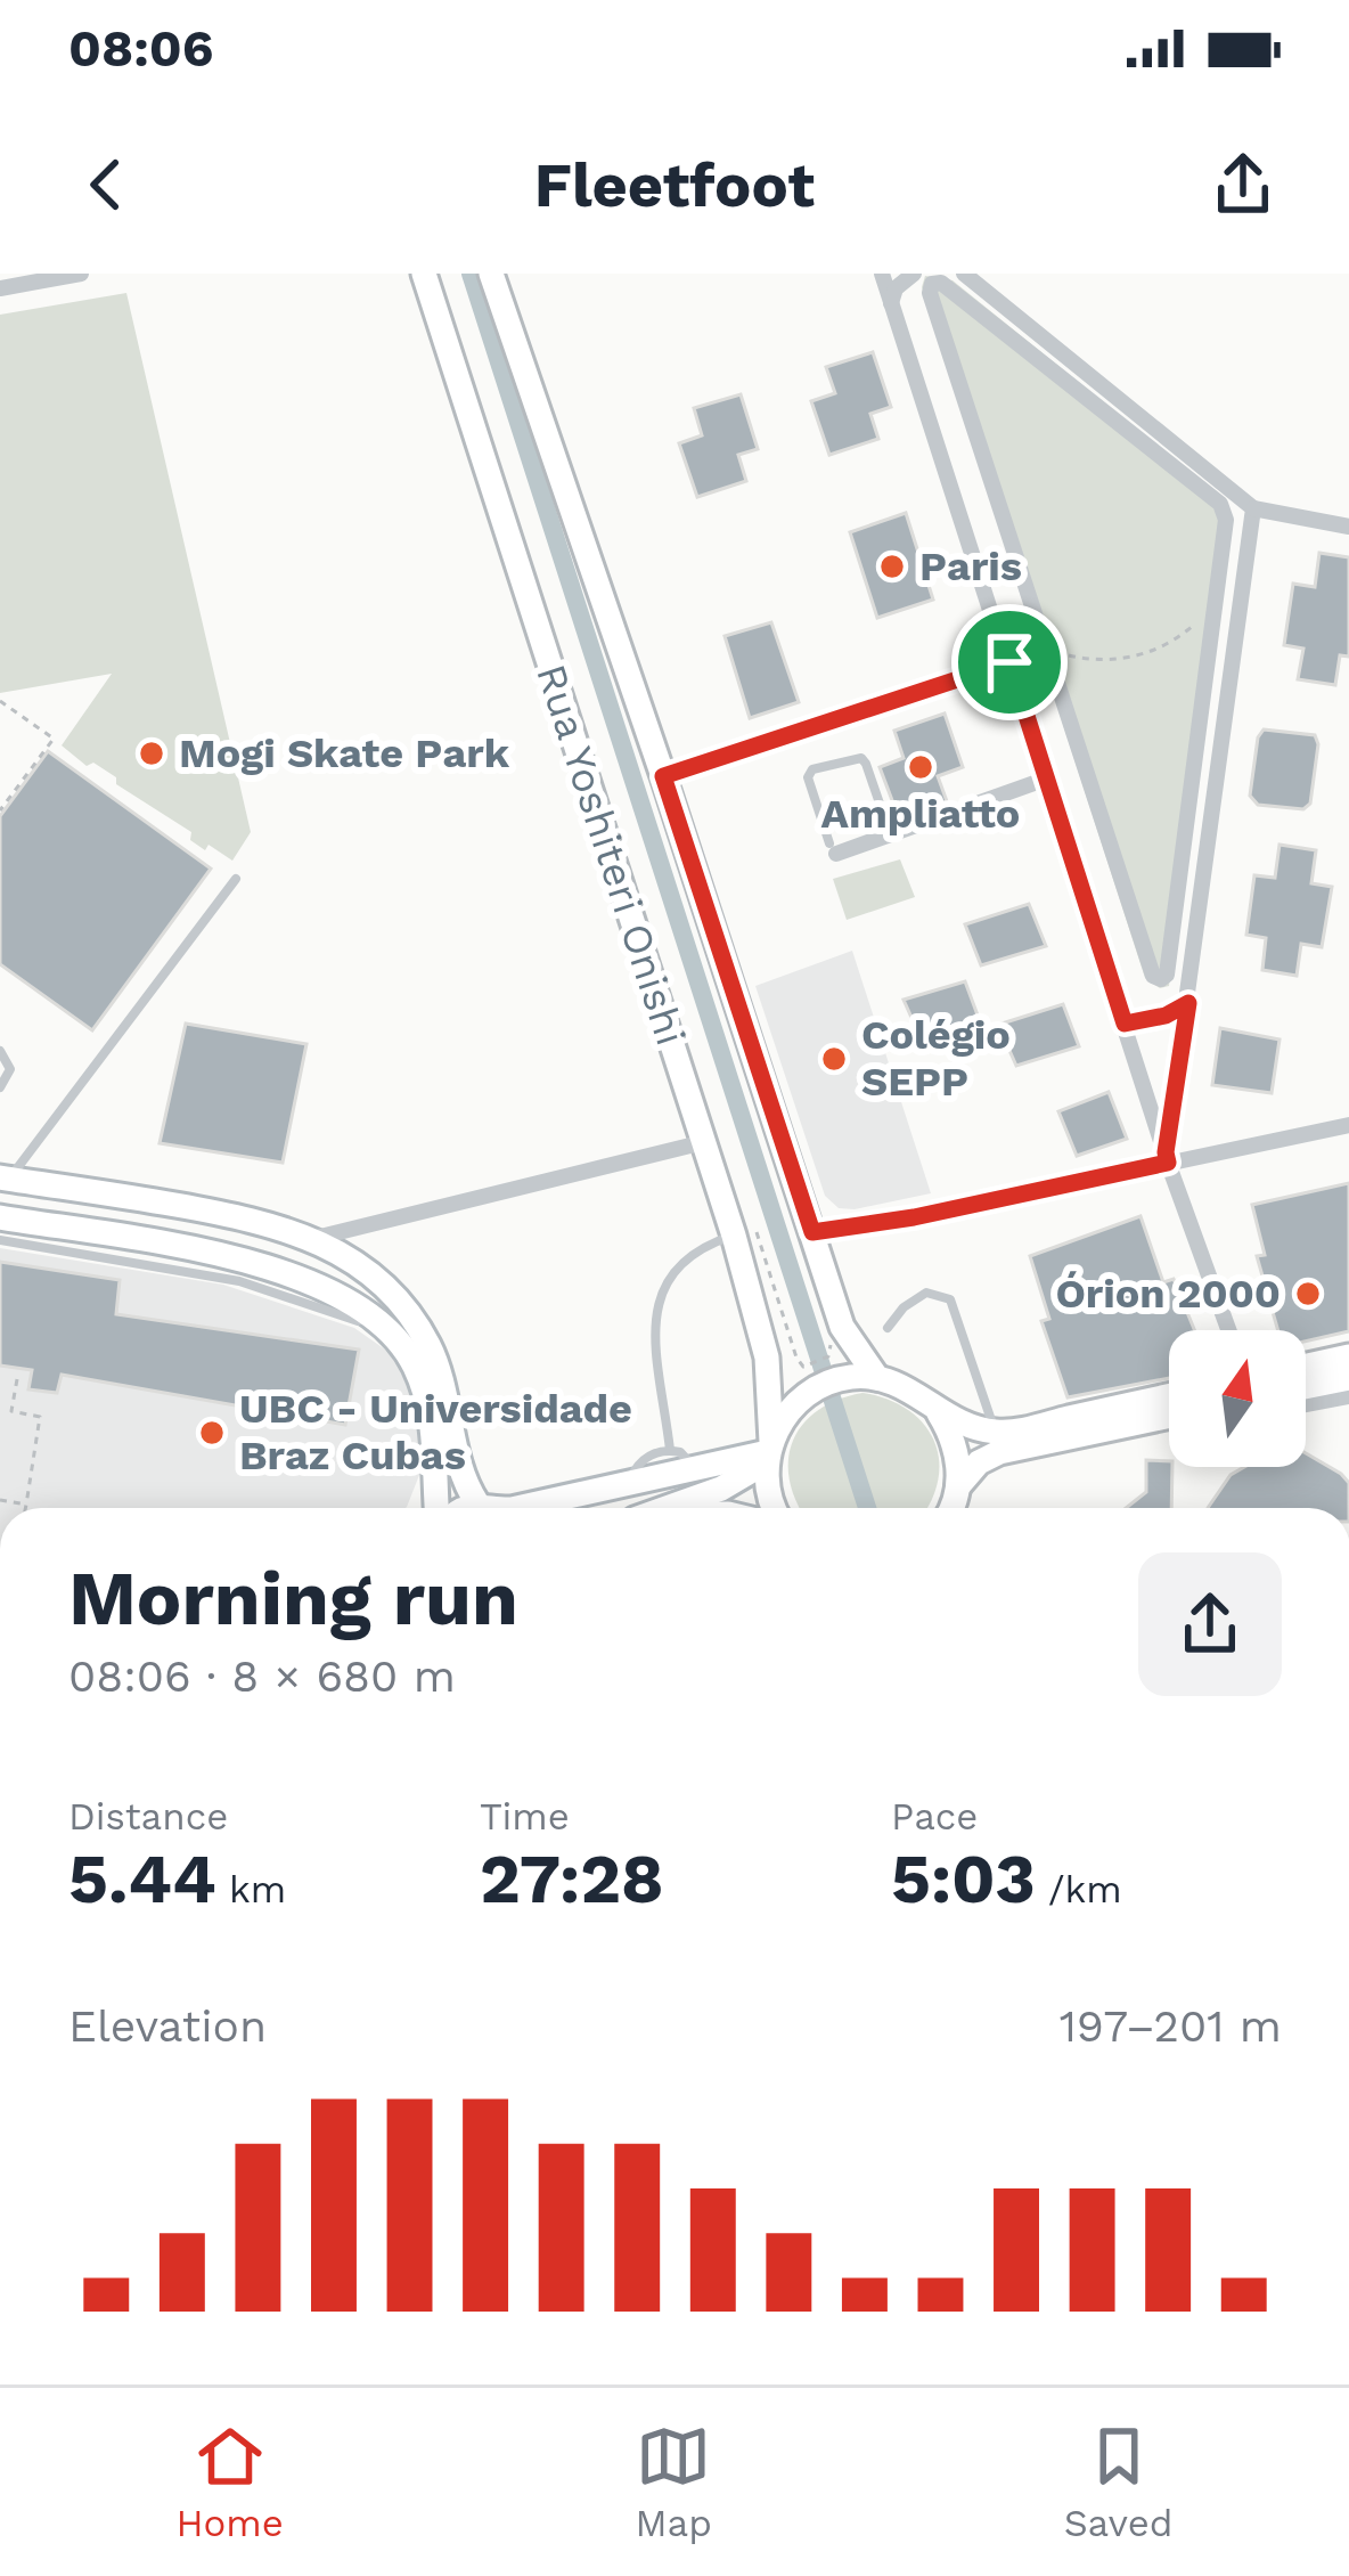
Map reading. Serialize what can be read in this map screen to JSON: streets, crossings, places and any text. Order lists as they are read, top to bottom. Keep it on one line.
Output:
{"streets":{"main road":["Rua Yoshiteri Onishi"]},"places":["Paris","Mogi Skate Park","Ampliatto","Colégio SEPP","Órion 2000","UBC - Universidade Braz Cubas"],"north":"top","page":{"status":"08:06","header":"Fleetfoot","heading":["Morning run","08:06 · 8 × 680 m"],"stats":[["Distance","5.44 km"],["Time","27:28"],["Pace","5:03 /km"]],"chart":["Elevation","197–201 m"],"tabs":["Home","Map","Saved"]}}
